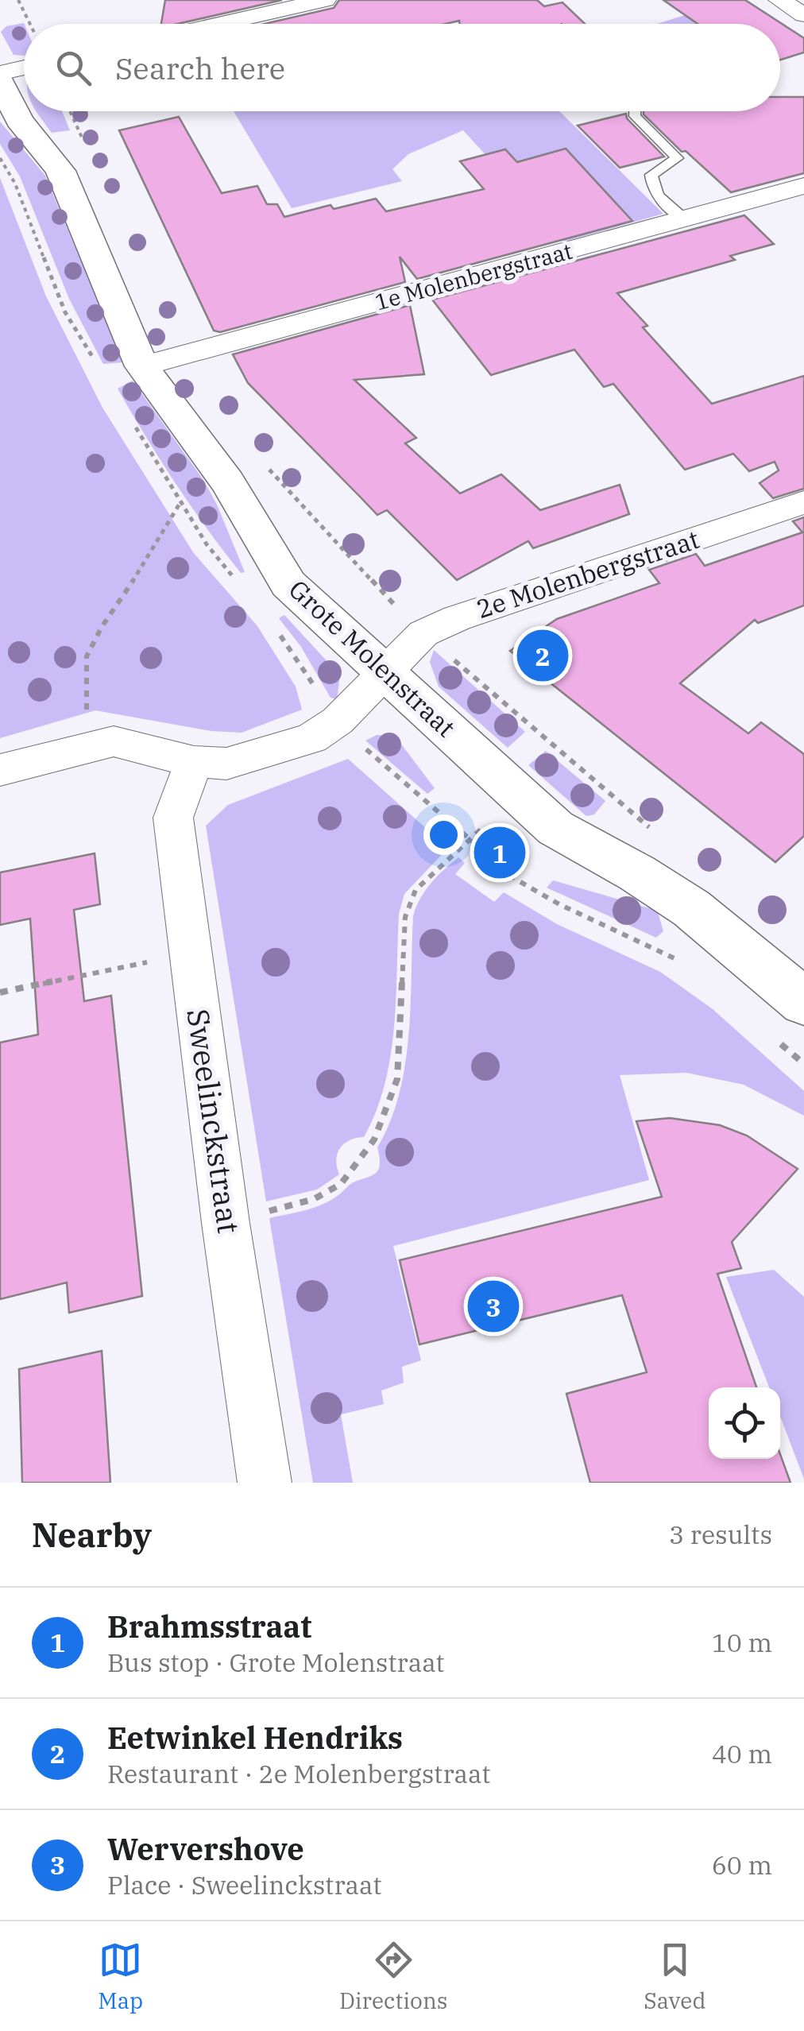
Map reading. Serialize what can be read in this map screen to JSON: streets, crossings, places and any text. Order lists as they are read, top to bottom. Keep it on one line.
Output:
{"streets":{"street":["1e Molenbergstraat","2e Molenbergstraat","Grote Molenstraat","Sweelinckstraat"]},"crossings":[["1e Molenbergstraat","Grote Molenstraat"],["2e Molenbergstraat","Grote Molenstraat"],["2e Molenbergstraat","Sweelinckstraat"]],"page":{"search":"Search here","pins":["2","1","3"],"heading":["Nearby","3 results"],"list":[{"mark":"1","name":"Brahmsstraat","note":"Bus stop · Grote Molenstraat","value":"10 m"},{"mark":"2","name":"Eetwinkel Hendriks","note":"Restaurant · 2e Molenbergstraat","value":"40 m"},{"mark":"3","name":"Wervershove","note":"Place · Sweelinckstraat","value":"60 m"}],"nav":["Map","Directions","Saved"]}}
